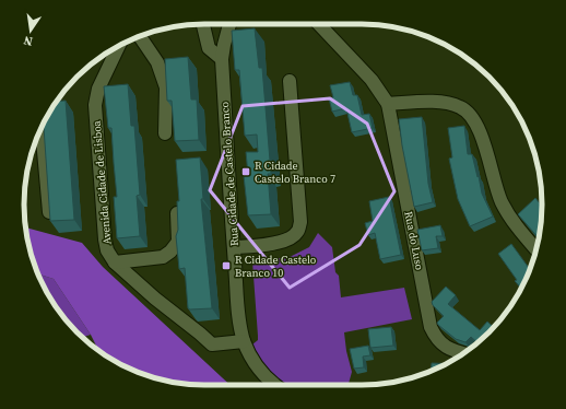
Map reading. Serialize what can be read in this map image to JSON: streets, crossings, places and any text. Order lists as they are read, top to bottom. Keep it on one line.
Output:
{"streets":{"street":["Rua Cidade de Castelo Branco","Avenida Cidade de Lisboa","Rua do Luso"]},"crossings":[["Rua Cidade de Castelo Branco","Avenida Cidade de Lisboa"]],"places":{"transit":["R Cidade Castelo Branco 7","R Cidade Castelo Branco 10"]},"north":"bottom"}
